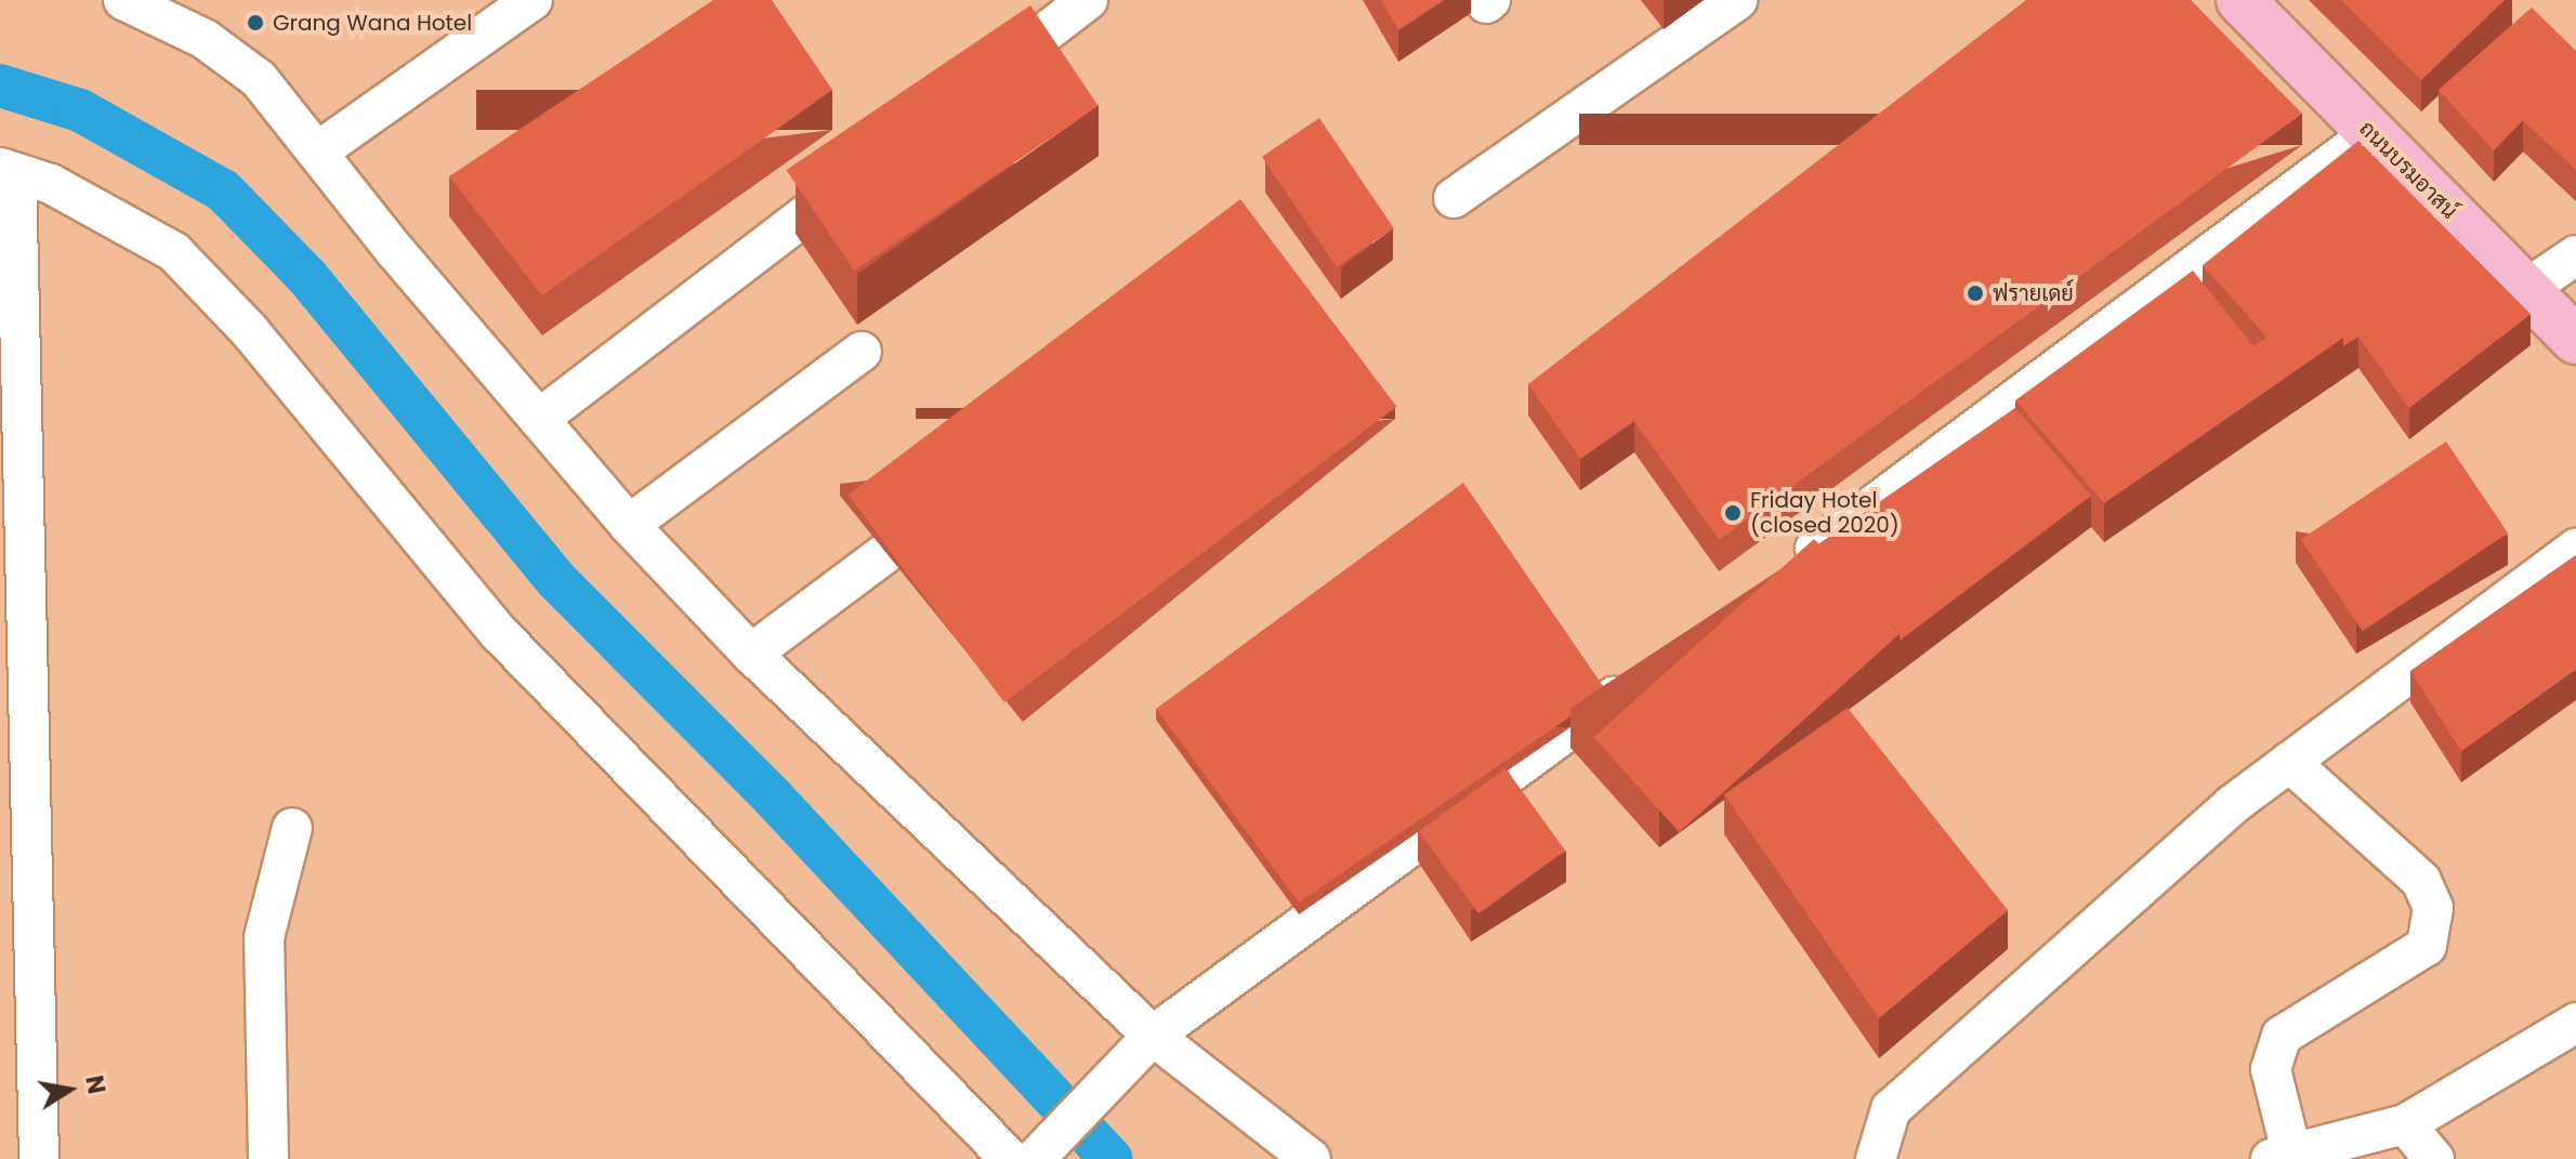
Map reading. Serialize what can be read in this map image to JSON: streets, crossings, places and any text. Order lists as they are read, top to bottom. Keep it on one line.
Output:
{"streets":{"main road":["ถนนบรมอาสน์"]},"places":["Grang Wana Hotel","ฟรายเดย์","Friday Hotel (closed 2020)"],"north":"right"}
